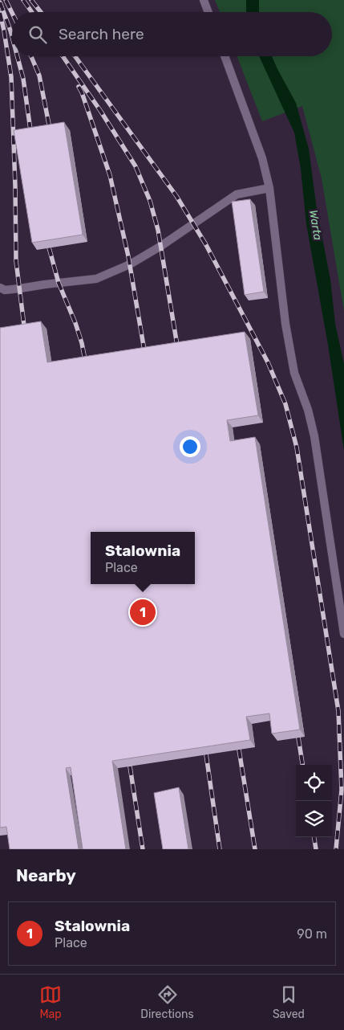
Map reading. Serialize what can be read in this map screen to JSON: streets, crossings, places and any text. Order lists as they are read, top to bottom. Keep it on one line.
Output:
{"water":["Warta"],"page":{"search":"Search here","popup":["Stalownia","Place"],"pins":"1","heading":"Nearby","list":[{"mark":"1","name":"Stalownia","note":"Place","value":"90 m"}],"nav":["Map","Directions","Saved"]}}
